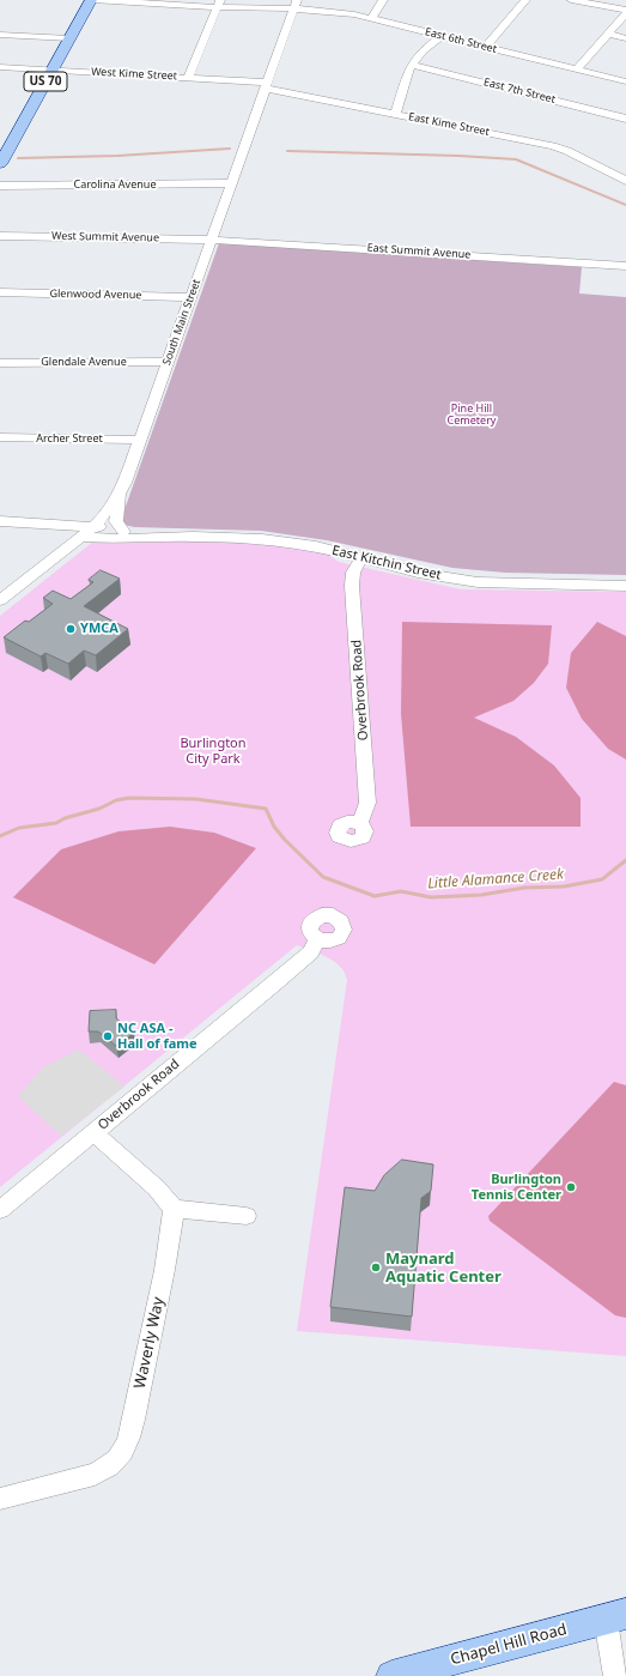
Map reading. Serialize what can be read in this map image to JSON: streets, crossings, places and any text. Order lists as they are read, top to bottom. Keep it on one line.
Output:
{"streets":{"main road":["US 70","Chapel Hill Road"],"street":["East 6th Street","West Kime Street","East 7th Street","East Kime Street","Carolina Avenue","West Summit Avenue","East Summit Avenue","Glenwood Avenue","South Main Street","Glendale Avenue","Archer Street","East Kitchin Street","Overbrook Road","Waverly Way"]},"crossings":[["East 6th Street","US 70"],["East 6th Street","South Main Street"],["West Kime Street","US 70"],["West Kime Street","East Kime Street"],["West Kime Street","South Main Street"],["East Kime Street","South Main Street"],["Carolina Avenue","South Main Street"],["West Summit Avenue","East Summit Avenue"],["West Summit Avenue","South Main Street"],["East Summit Avenue","South Main Street"],["Glenwood Avenue","South Main Street"],["South Main Street","Glendale Avenue"],["South Main Street","Archer Street"],["South Main Street","East Kitchin Street"],["East Kitchin Street","Overbrook Road"]],"water":["Little Alamance Creek"],"parks":["Pine Hill Cemetery","Burlington City Park"],"places":["YMCA","NC ASA - Hall of fame","Burlington Tennis Center","Maynard Aquatic Center"]}
